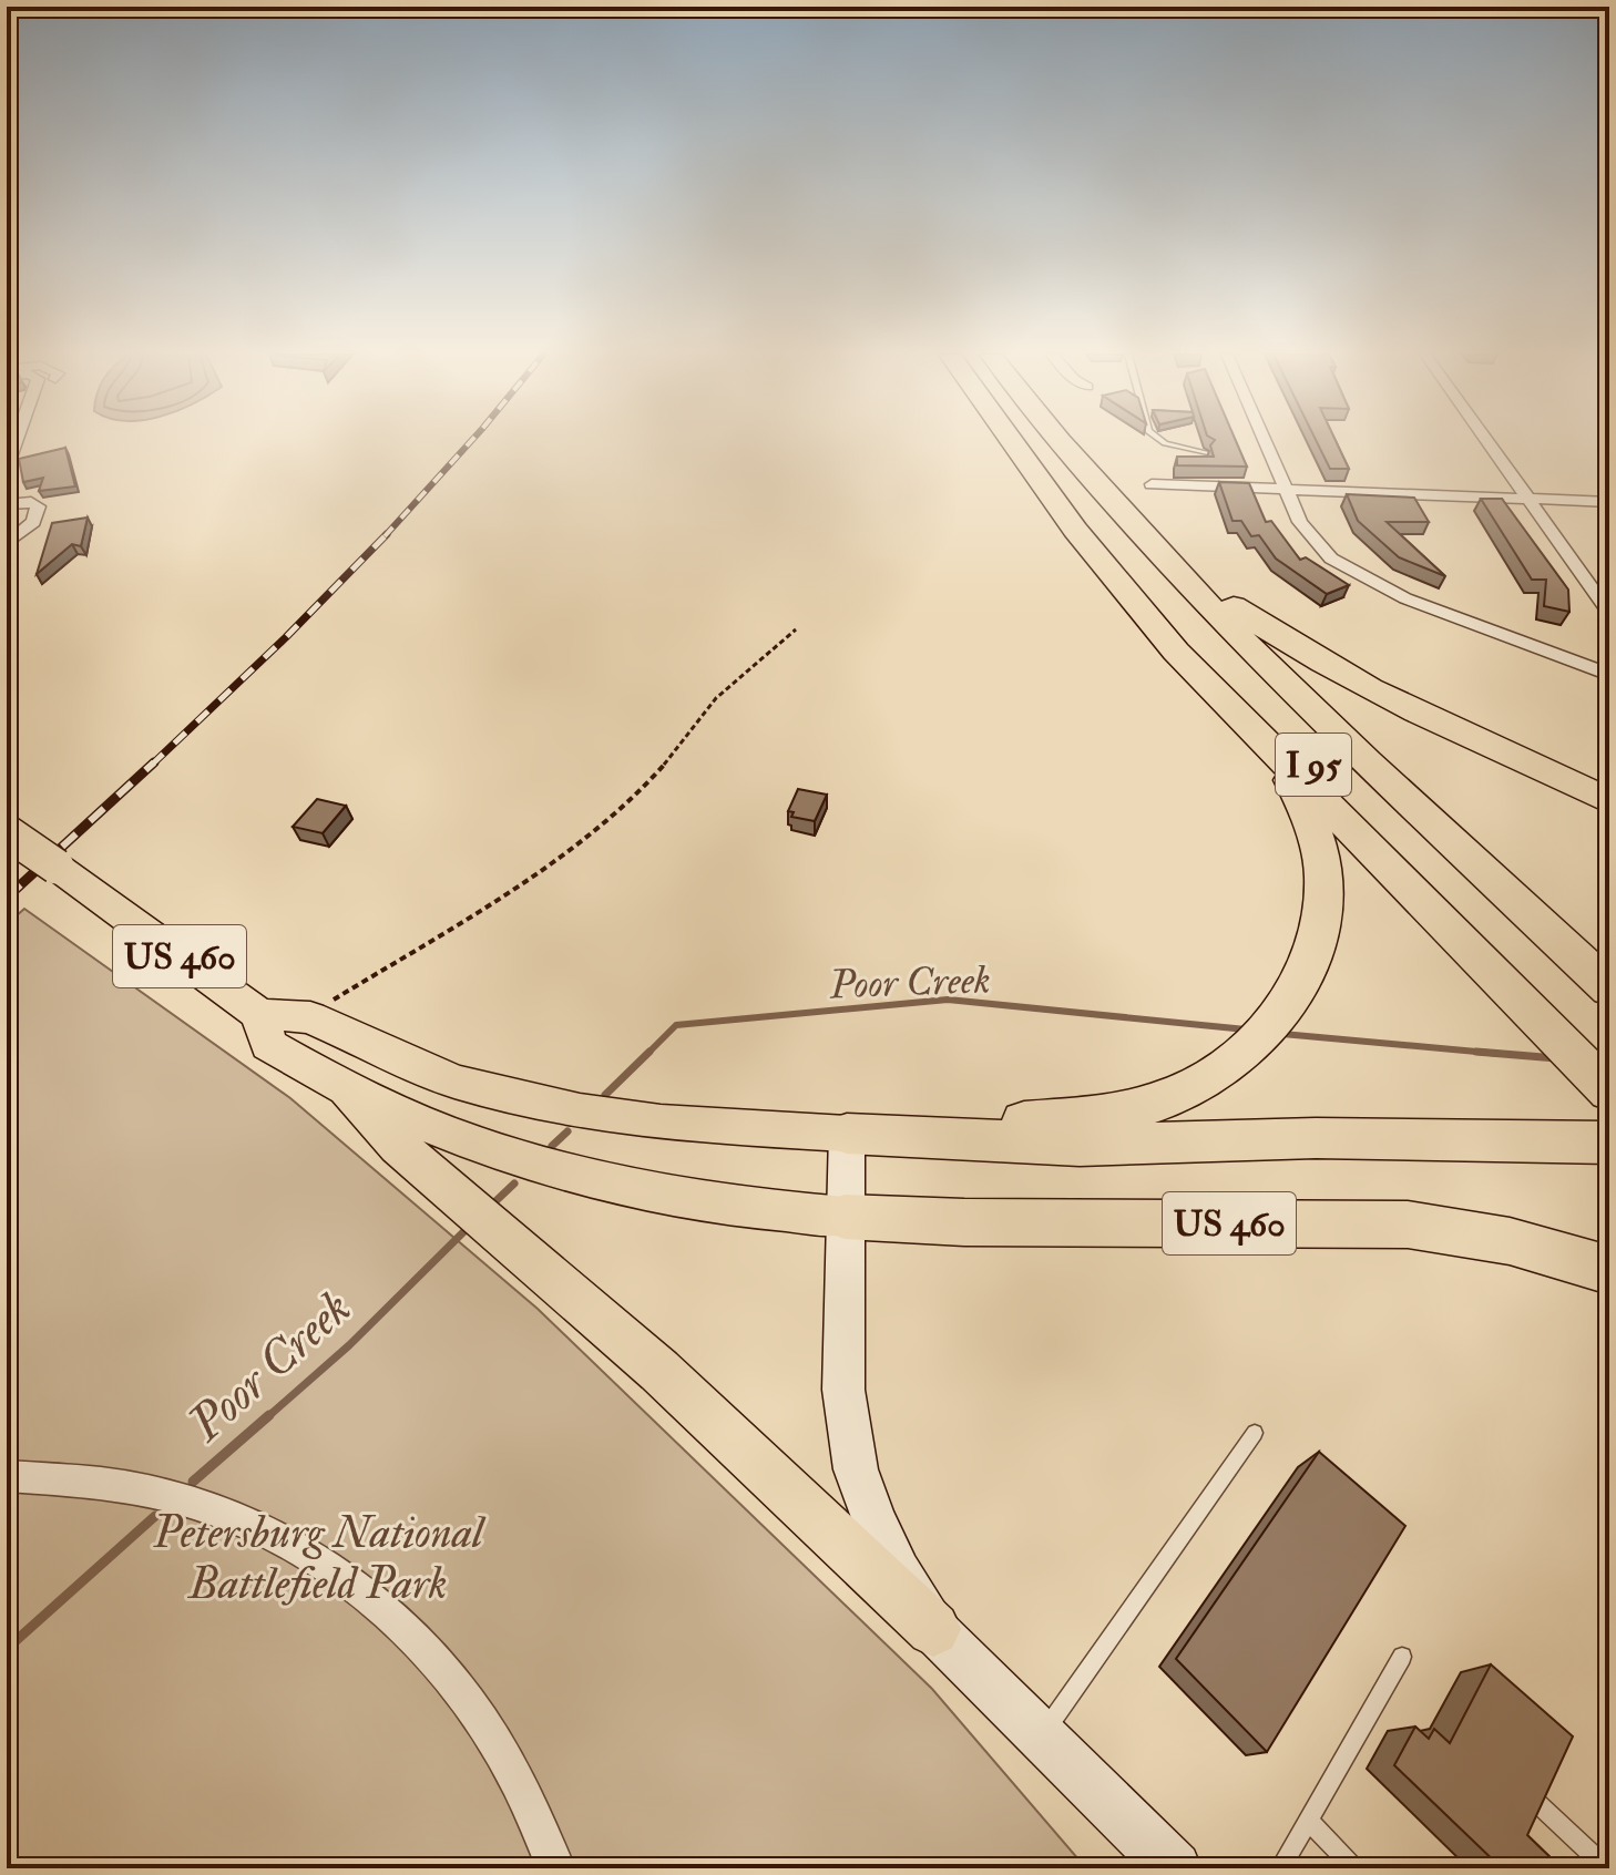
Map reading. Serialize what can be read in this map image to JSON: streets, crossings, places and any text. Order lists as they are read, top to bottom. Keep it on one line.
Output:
{"streets":{"highway":["I 95","US 460"]},"water":["Poor Creek"],"parks":["Petersburg National Battlefield Park"]}
